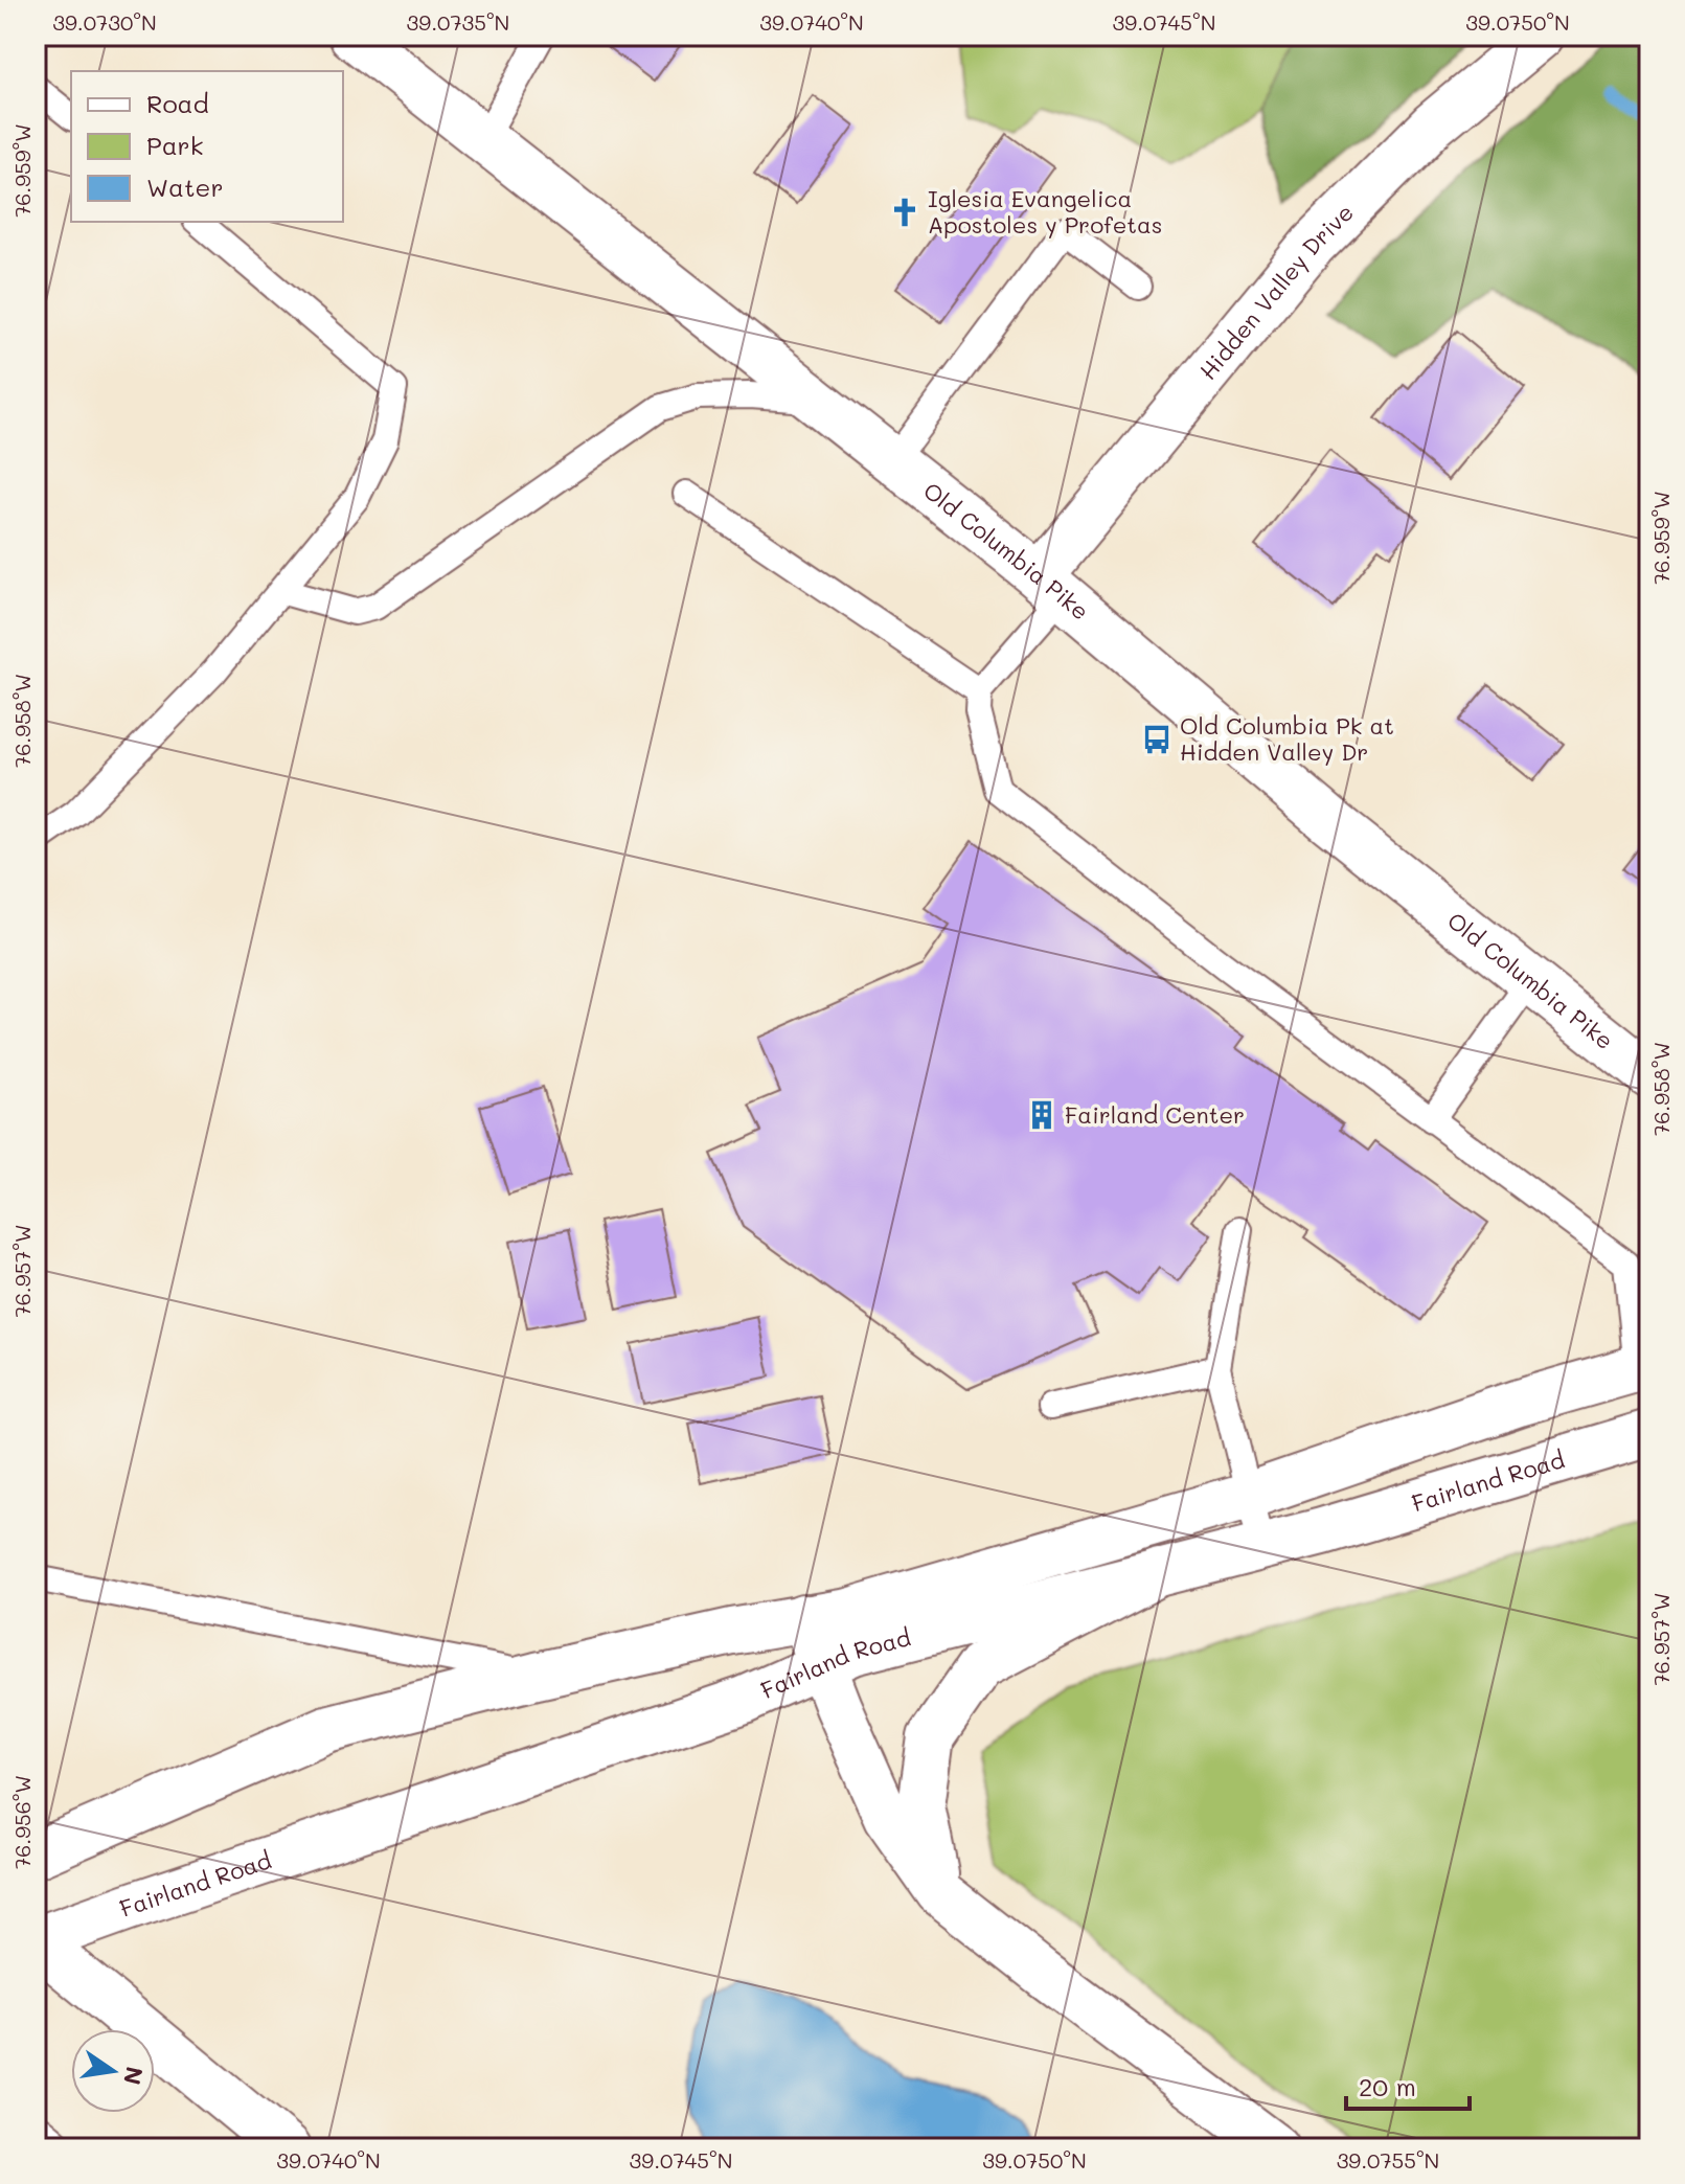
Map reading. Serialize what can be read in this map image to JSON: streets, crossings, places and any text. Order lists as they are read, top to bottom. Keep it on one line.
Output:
{"streets":{"main road":["Hidden Valley Drive","Old Columbia Pike","Fairland Road"]},"crossings":[["Hidden Valley Drive","Old Columbia Pike"]],"places":{"church":["Iglesia Evangelica Apostoles y Profetas"],"bus stop":["Old Columbia Pk at Hidden Valley Dr"],"building":["Fairland Center"]},"legend":["Road","Park","Water"],"scale_bar":"20 m","north":"right","coordinates":["39.0730°N","39.0735°N","39.0740°N","39.0745°N","39.0750°N","76.959°W","76.958°W","76.957°W","76.956°W","39.0755°N"]}
